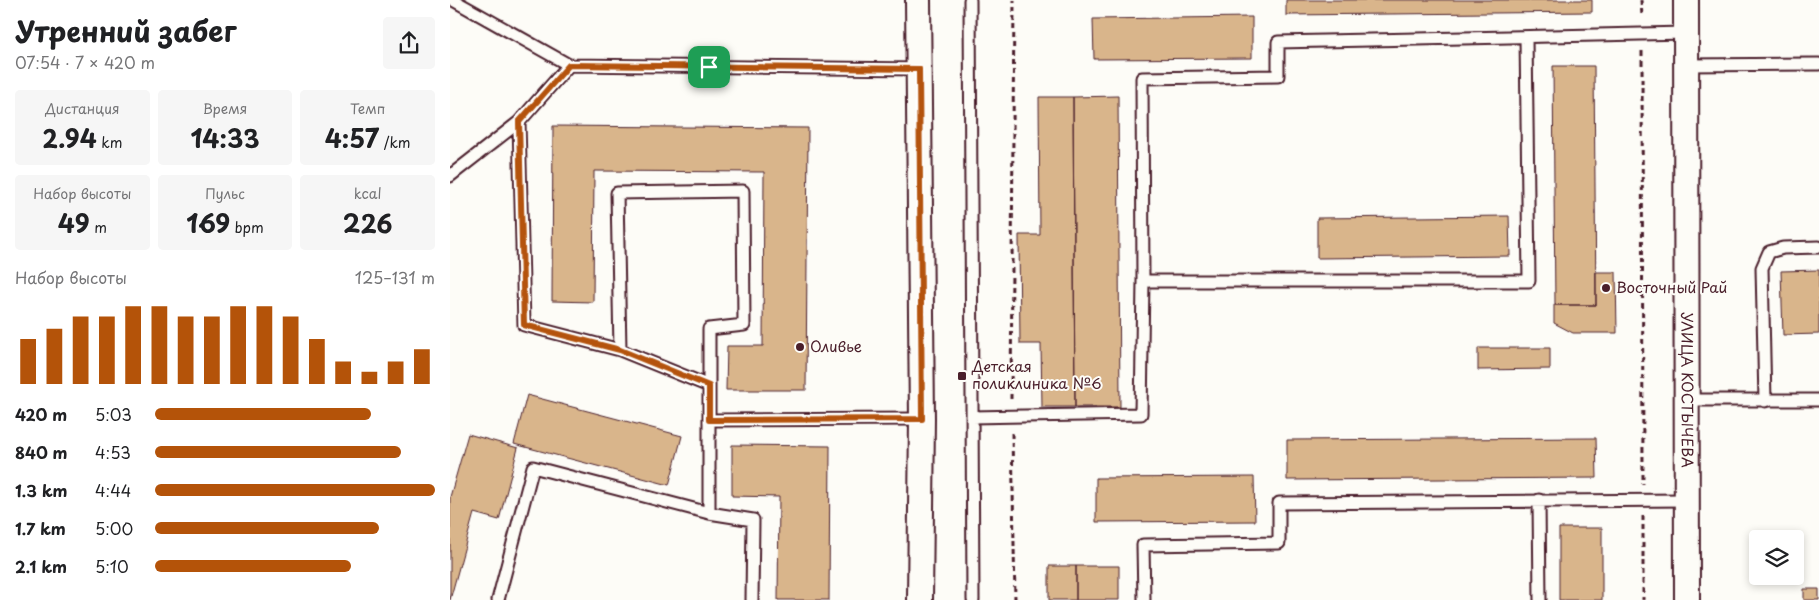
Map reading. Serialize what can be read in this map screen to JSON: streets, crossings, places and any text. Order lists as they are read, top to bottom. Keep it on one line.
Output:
{"streets":{"street":["УЛИЦА КОСТЫЧЕВА"]},"places":{"other":["Восточный Рай","Оливье"],"transit":["Детская поликлиника №6"]},"page":{"heading":["Утренний забег","07:54 · 7 × 420 m"],"stats":[["Дистанция","2.94 km"],["Время","14:33"],["Темп","4:57 /km"],["Набор высоты","49 m"],["Пульс","169 bpm"],["kcal","226"]],"chart":["Набор высоты","125–131 m"],"list":[{"name":"420 m","note":"5:03"},{"name":"840 m","note":"4:53"},{"name":"1.3 km","note":"4:44"},{"name":"1.7 km","note":"5:00"},{"name":"2.1 km","note":"5:10"}]}}
